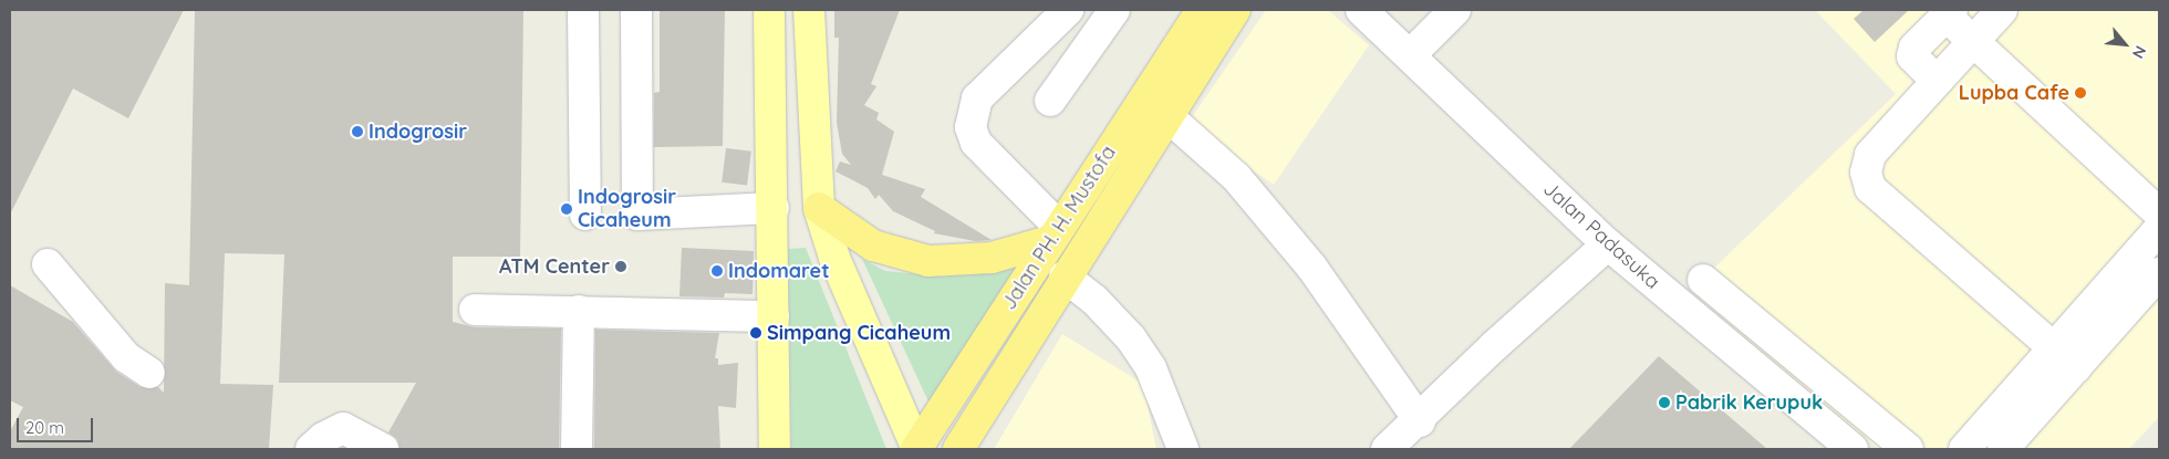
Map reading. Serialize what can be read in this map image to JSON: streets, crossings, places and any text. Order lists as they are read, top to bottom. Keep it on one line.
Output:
{"streets":{"highway":["Jalan PH. H. Mustofa"],"street":["Jalan Padasuka"]},"places":["Lupba Cafe","Indogrosir","Indogrosir Cicaheum","ATM Center","Indomaret","Simpang Cicaheum","Pabrik Kerupuk"],"scale_bar":"20 m","north":"bottom right"}
